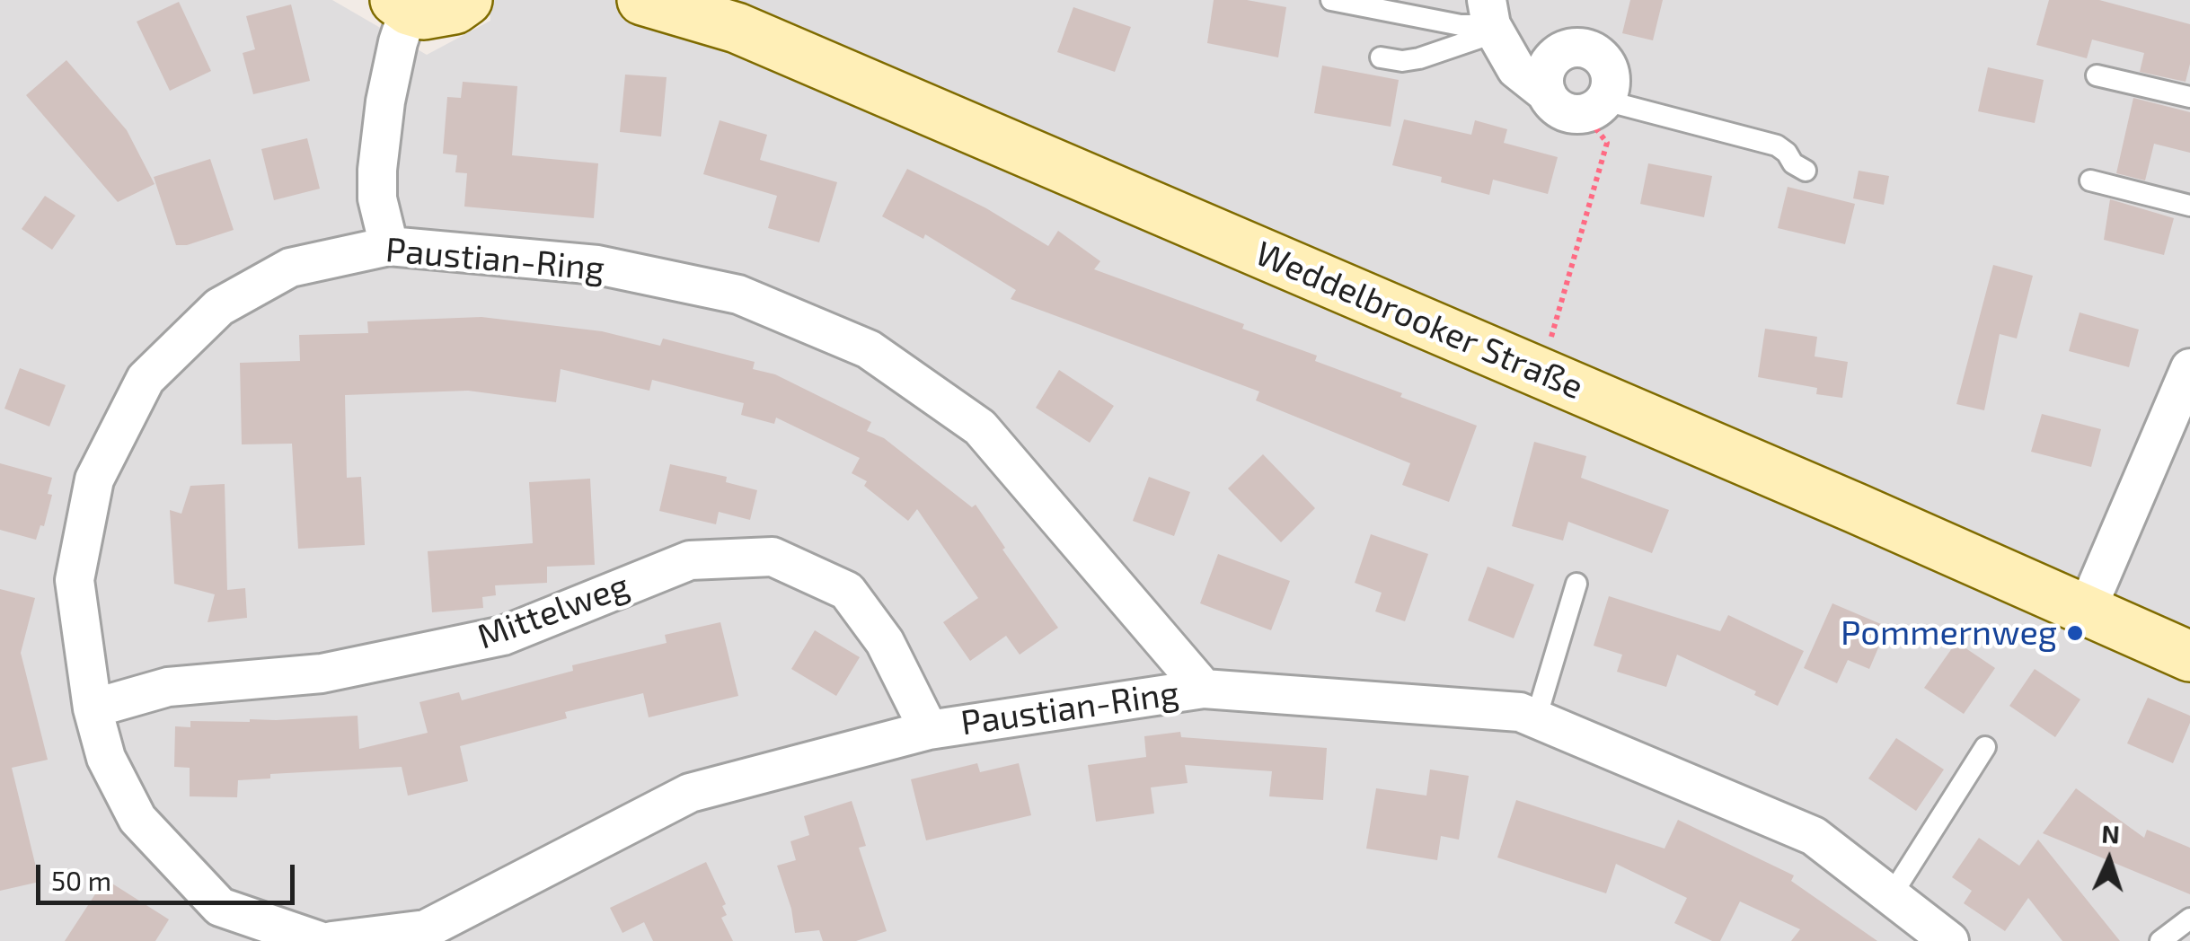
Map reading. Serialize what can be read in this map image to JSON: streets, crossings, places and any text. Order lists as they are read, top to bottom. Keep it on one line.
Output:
{"streets":{"street":["Paustian-Ring","Weddelbrooker Straße","Mittelweg"]},"crossings":[["Paustian-Ring","Mittelweg"]],"places":["Pommernweg"],"scale_bar":"50 m","north":"top"}
